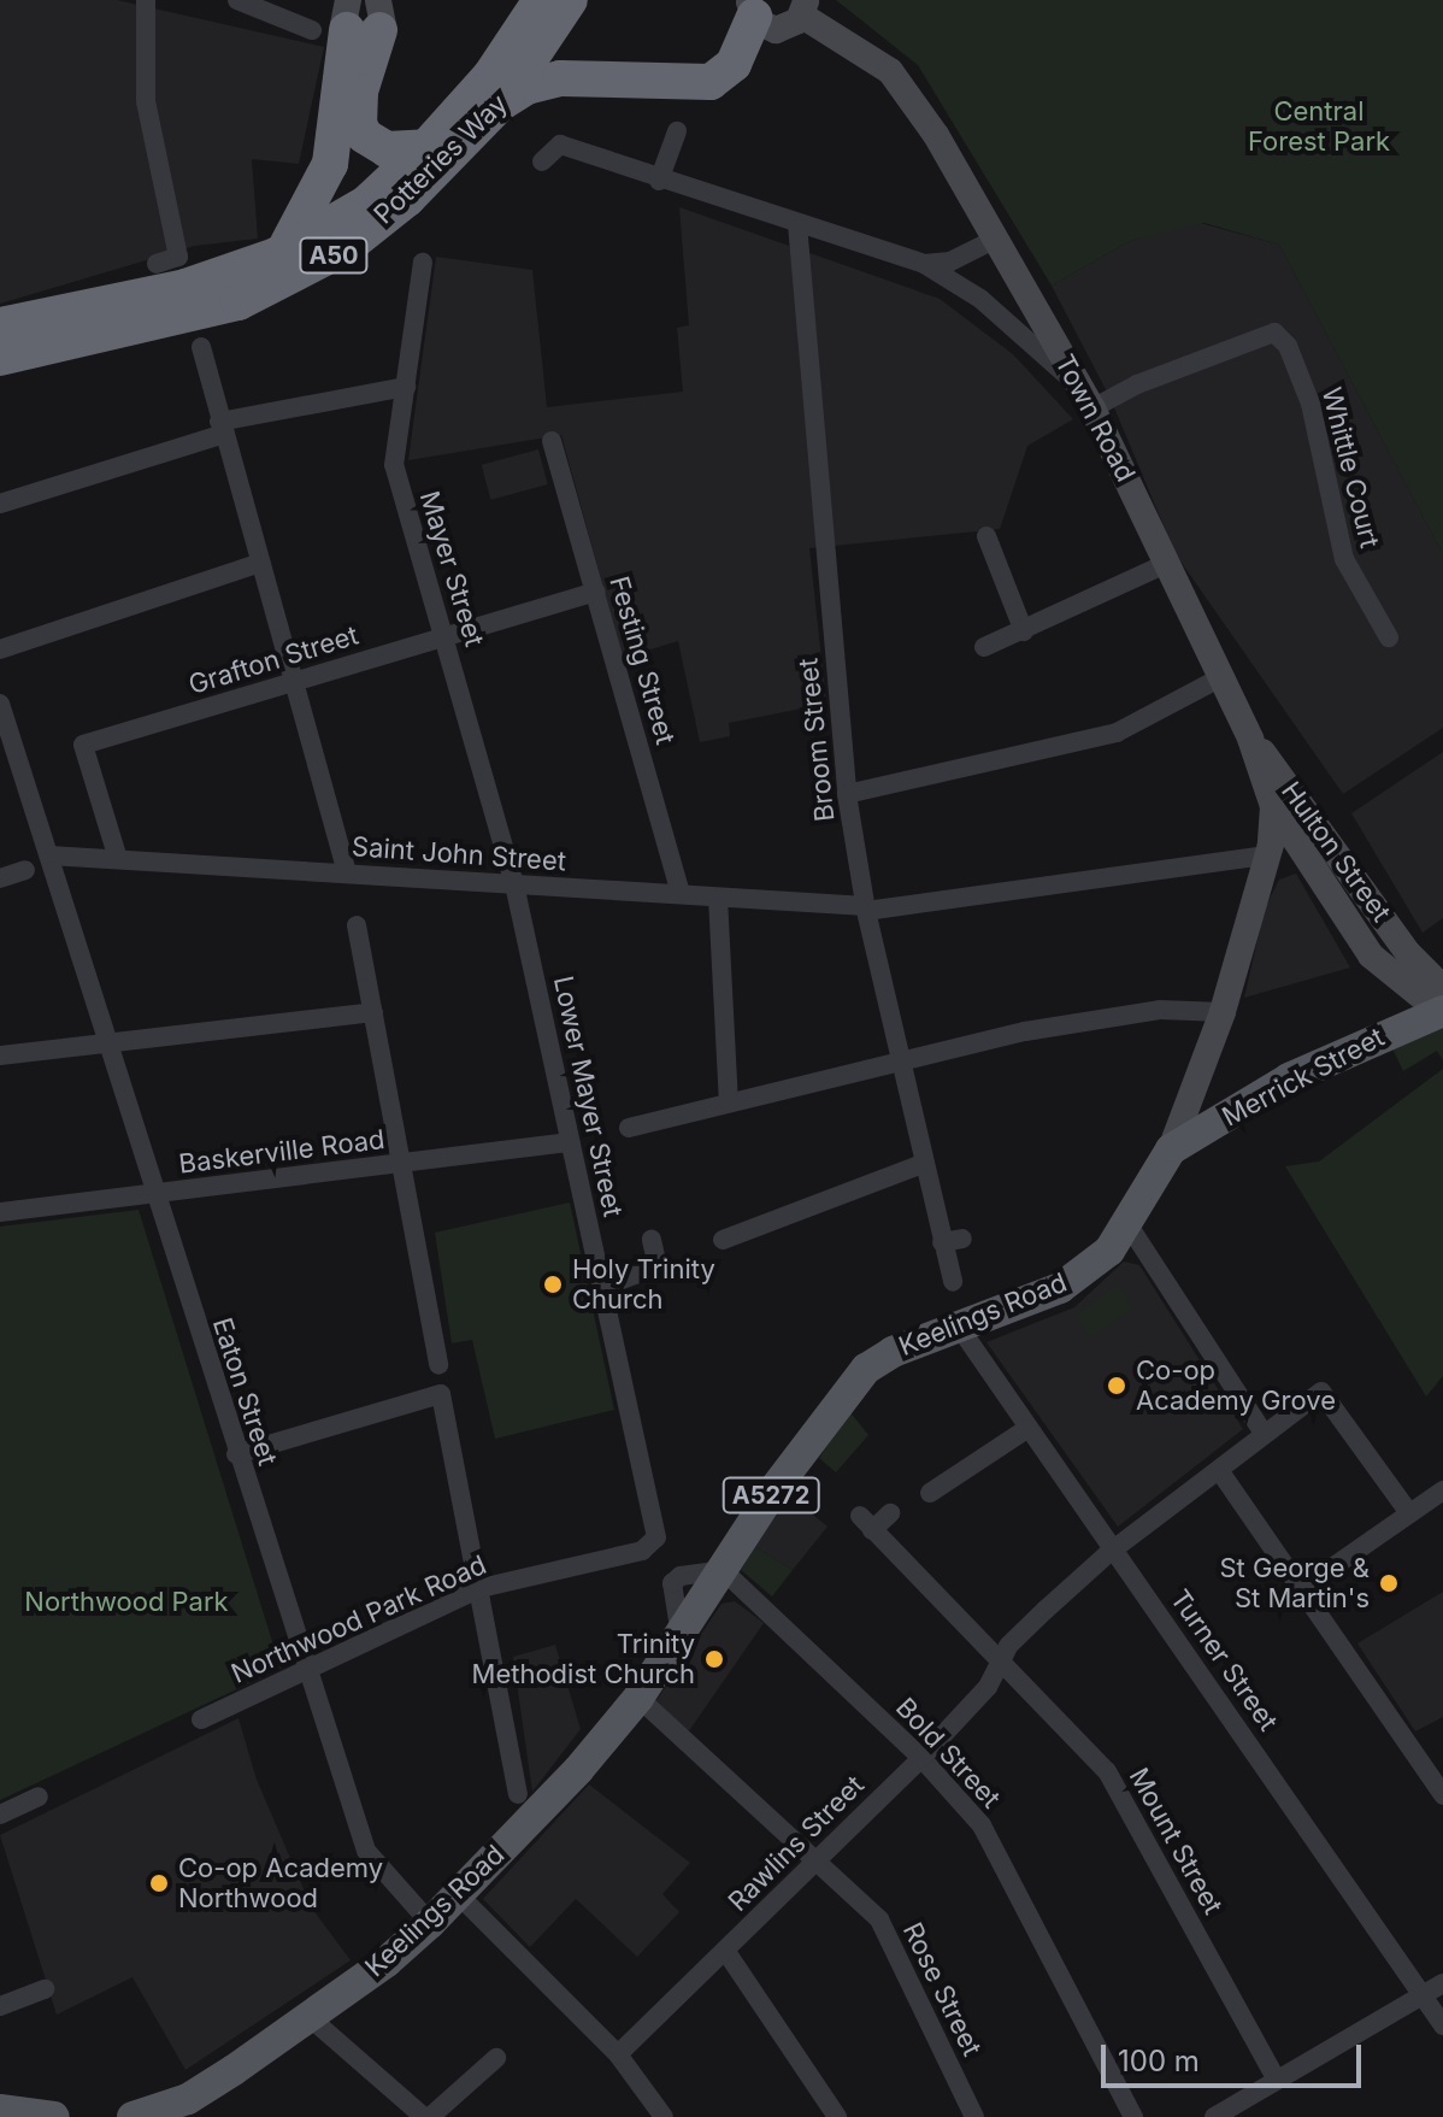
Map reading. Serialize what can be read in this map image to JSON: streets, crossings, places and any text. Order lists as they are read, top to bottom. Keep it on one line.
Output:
{"streets":{"highway":["Potteries Way","A50"],"main road":["Town Road","Hulton Street","Merrick Street","Keelings Road","A5272"],"street":["Whittle Court","Mayer Street","Grafton Street","Festing Street","Broom Street","Saint John Street","Lower Mayer Street","Baskerville Road","Eaton Street","Northwood Park Road","Turner Street","Bold Street","Mount Street","Rawlins Street","Rose Street"]},"crossings":[["Town Road","Whittle Court"],["Town Road","Hulton Street"],["Town Road","Saint John Street"],["Town Road","Merrick Street"],["Town Road","Keelings Road"],["Mayer Street","Grafton Street"],["Mayer Street","Saint John Street"],["Mayer Street","Lower Mayer Street"],["Grafton Street","Festing Street"],["Grafton Street","Saint John Street"],["Festing Street","Saint John Street"],["Broom Street","Saint John Street"],["Hulton Street","Merrick Street"],["Saint John Street","Lower Mayer Street"],["Saint John Street","Eaton Street"],["Merrick Street","Keelings Road"],["Lower Mayer Street","Baskerville Road"],["Lower Mayer Street","Northwood Park Road"],["Baskerville Road","Eaton Street"],["Keelings Road","Eaton Street"],["Keelings Road","Turner Street"],["Keelings Road","Bold Street"],["Keelings Road","Rose Street"],["Eaton Street","Northwood Park Road"],["Turner Street","Rawlins Street"],["Bold Street","Rawlins Street"],["Mount Street","Rawlins Street"],["Rawlins Street","Rose Street"]],"parks":["Central Forest Park","Northwood Park"],"places":["Holy Trinity Church","Co-op Academy Grove","St George & St Martin's","Trinity Methodist Church","Co-op Academy Northwood"],"scale_bar":"100 m"}
